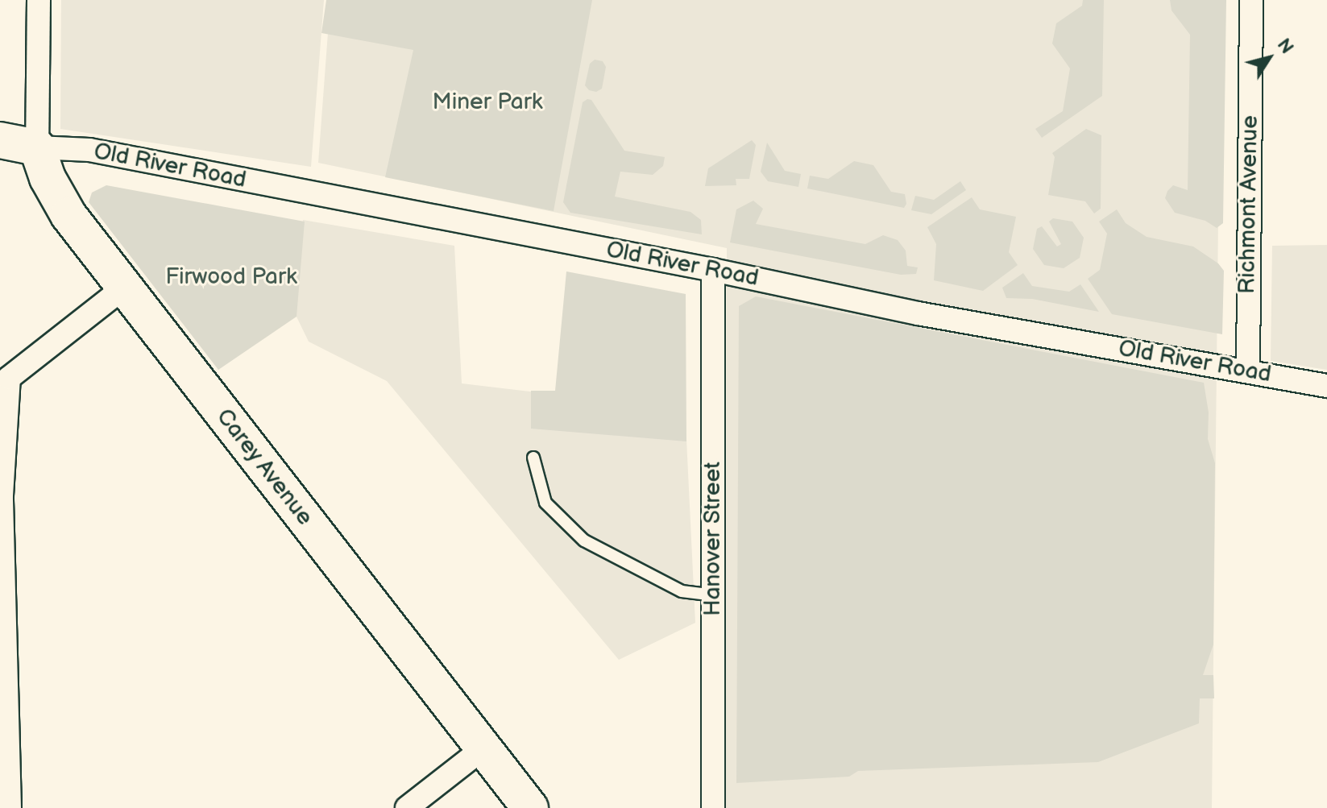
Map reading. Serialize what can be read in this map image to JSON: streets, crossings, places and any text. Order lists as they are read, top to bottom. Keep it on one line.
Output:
{"streets":{"main road":["Carey Avenue"],"street":["Old River Road","Richmont Avenue","Hanover Street"]},"crossings":[["Old River Road","Richmont Avenue"],["Old River Road","Carey Avenue"],["Old River Road","Hanover Street"]],"parks":["Miner Park","Firwood Park"],"north":"top right"}
